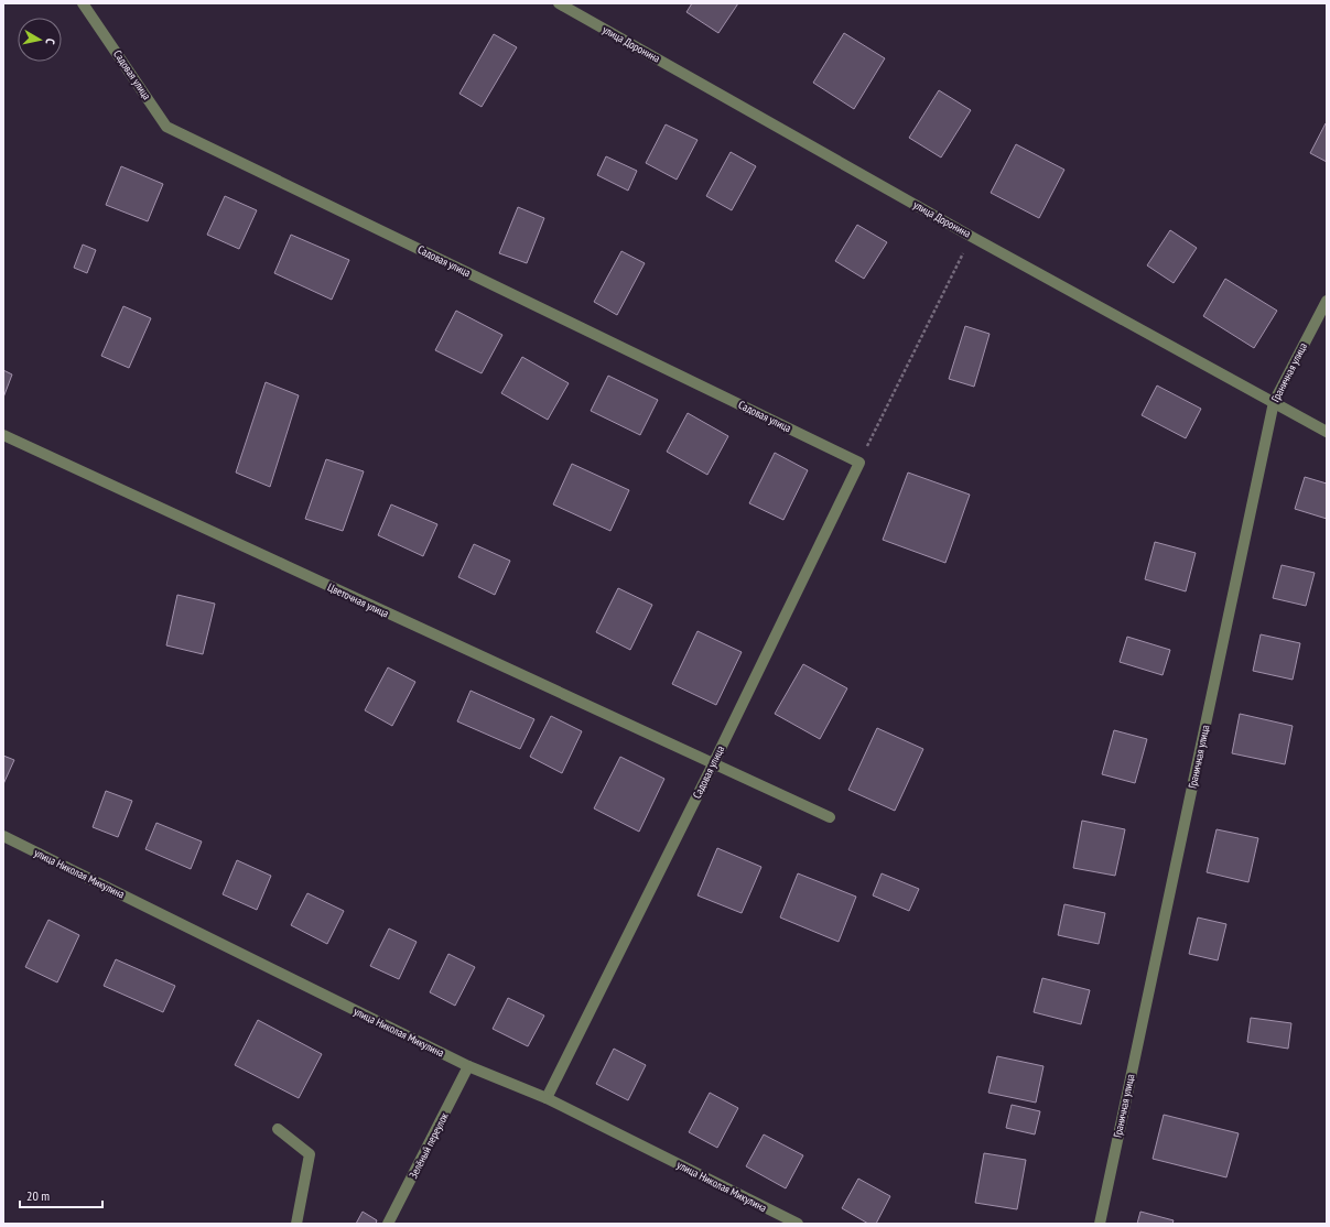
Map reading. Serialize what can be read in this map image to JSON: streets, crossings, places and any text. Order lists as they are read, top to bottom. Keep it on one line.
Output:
{"streets":{"street":["улица Доронина","Садовая улица","Граничная улица","Цветочная улица","улица Николая Микулина","Зелёный переулок"]},"crossings":[["улица Доронина","Граничная улица"],["Садовая улица","Цветочная улица"],["Садовая улица","улица Николая Микулина"],["улица Николая Микулина","Зелёный переулок"]],"scale_bar":"20 m","north":"right"}
